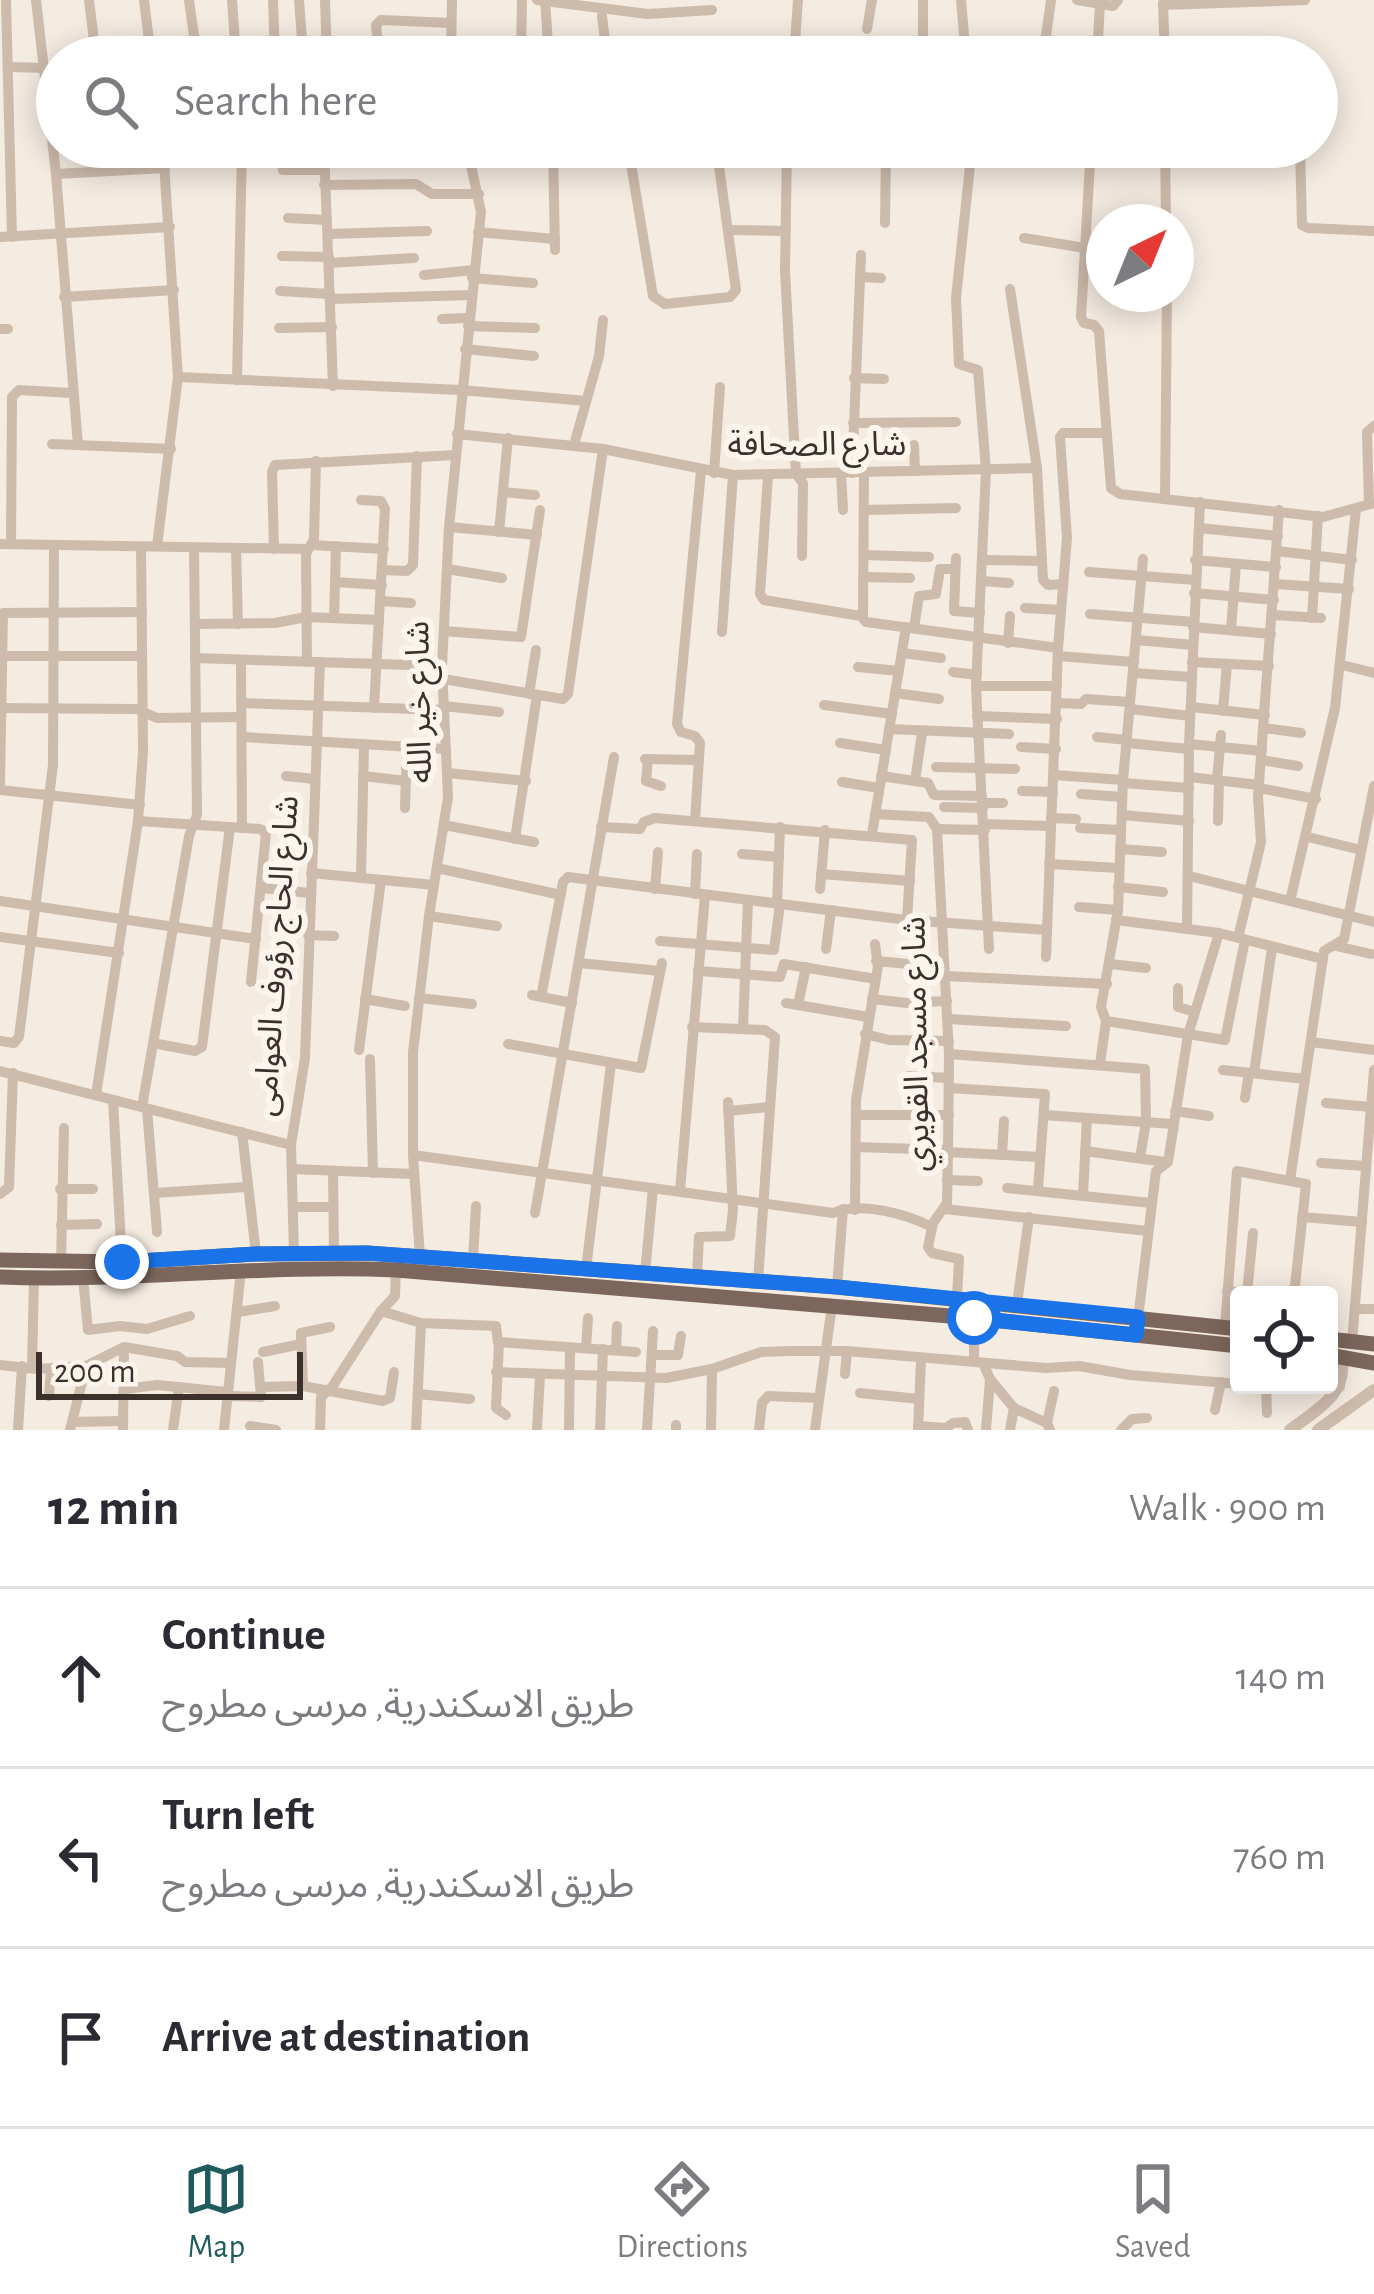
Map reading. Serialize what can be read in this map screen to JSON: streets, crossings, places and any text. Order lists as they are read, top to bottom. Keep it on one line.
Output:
{"streets":{"street":["شارع الصحافة","شارع خير الله","شارع الحاج رؤوف العوامى","شارع مسجد القويري"]},"crossings":[["شارع الصحافة","شارع خير الله"]],"scale_bar":"200 m","north":"top right","page":{"search":"Search here","scale":"200 m","heading":["12 min","Walk · 900 m"],"list":[["Continue","طريق الاسكندرية, مرسى مطروح","140 m"],["Turn left","طريق الاسكندرية, مرسى مطروح","760 m"],"Arrive at destination"],"nav":["Map","Directions","Saved"]}}
